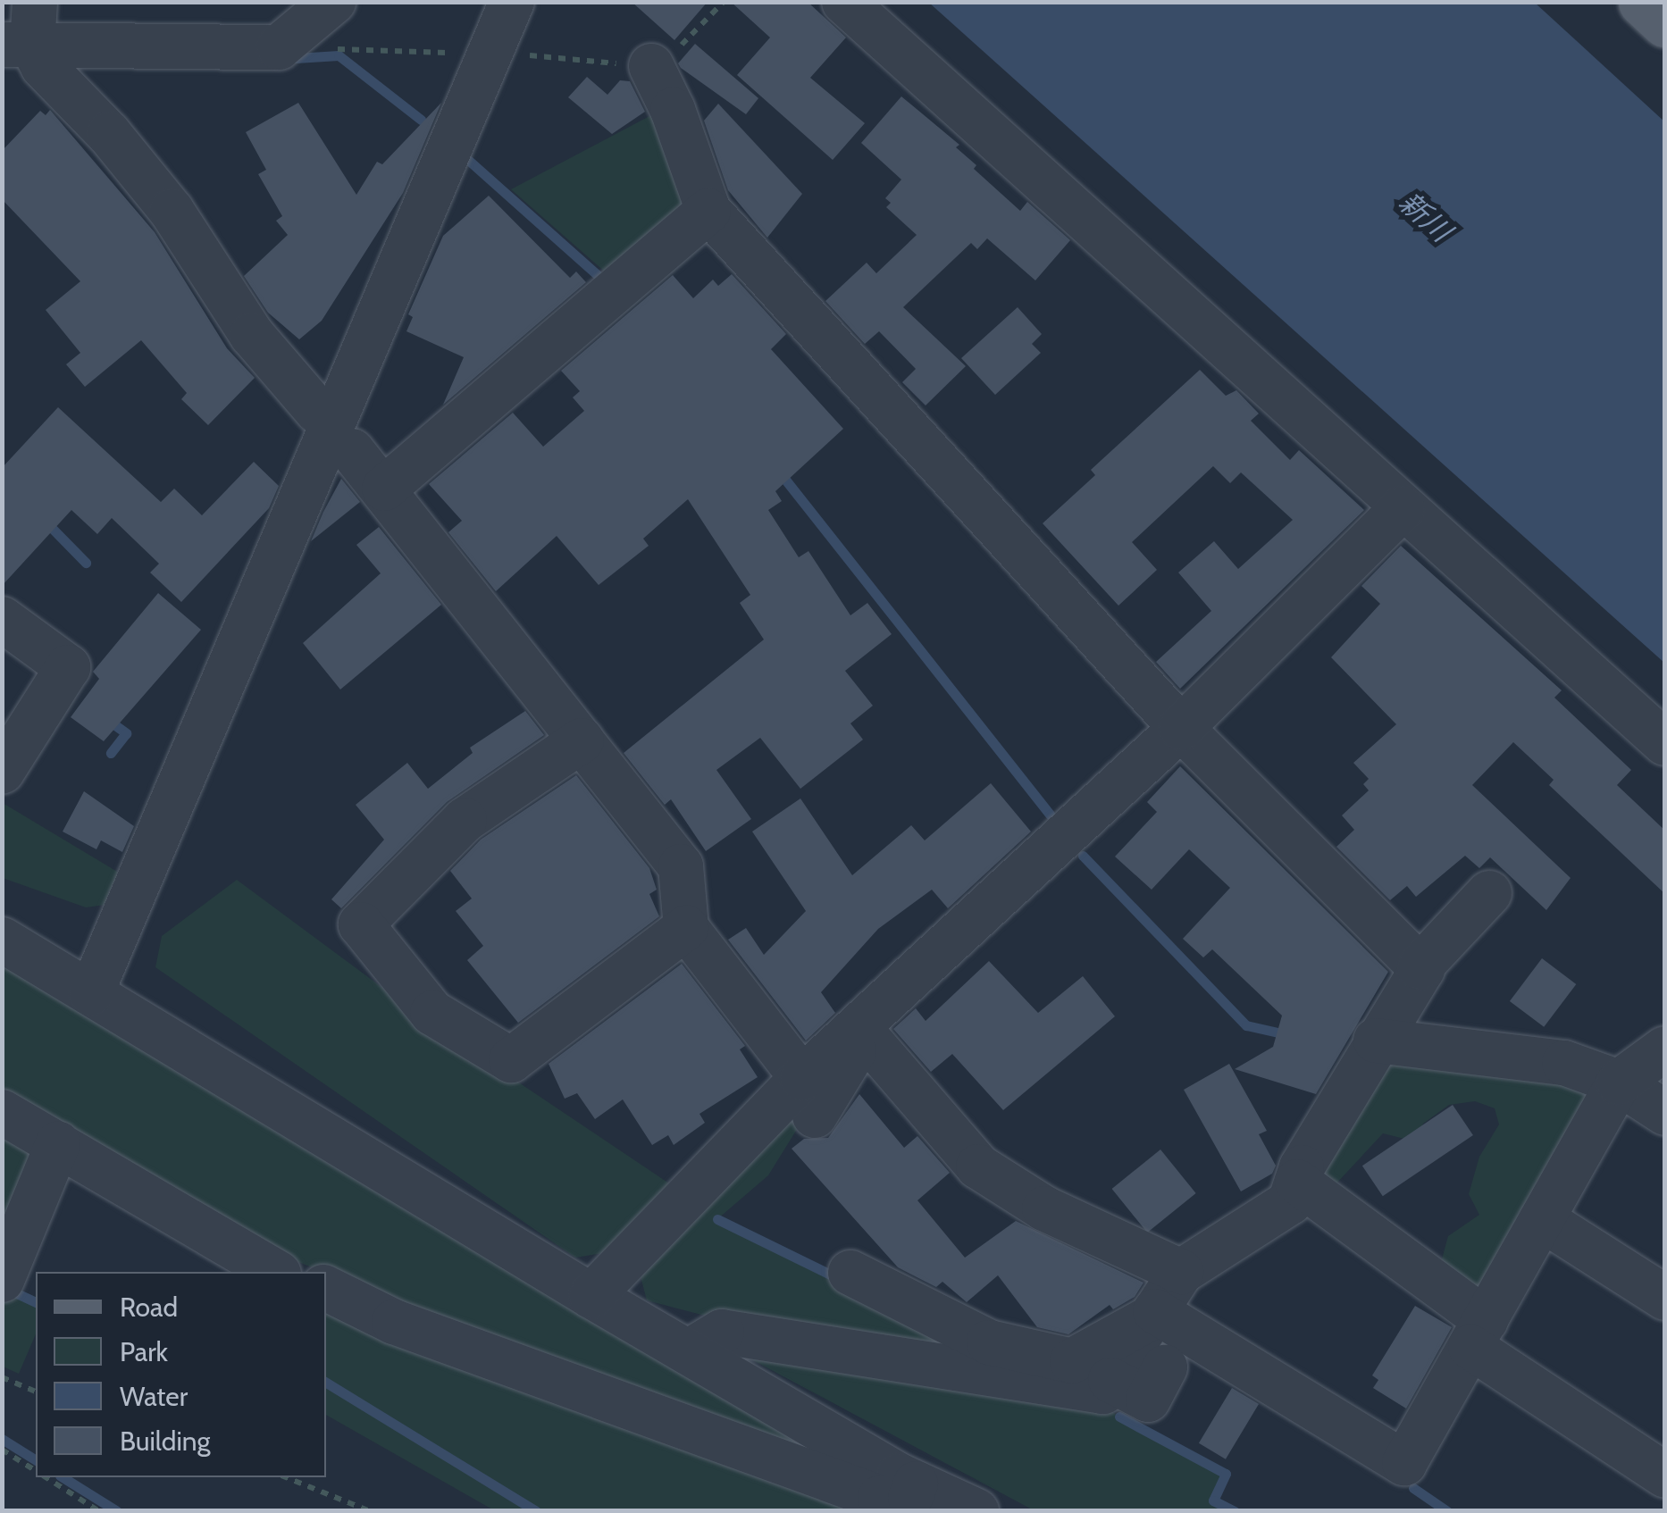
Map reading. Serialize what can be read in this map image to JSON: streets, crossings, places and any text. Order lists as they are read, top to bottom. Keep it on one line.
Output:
{"water":["新川"],"legend":["Road","Park","Water","Building"]}
